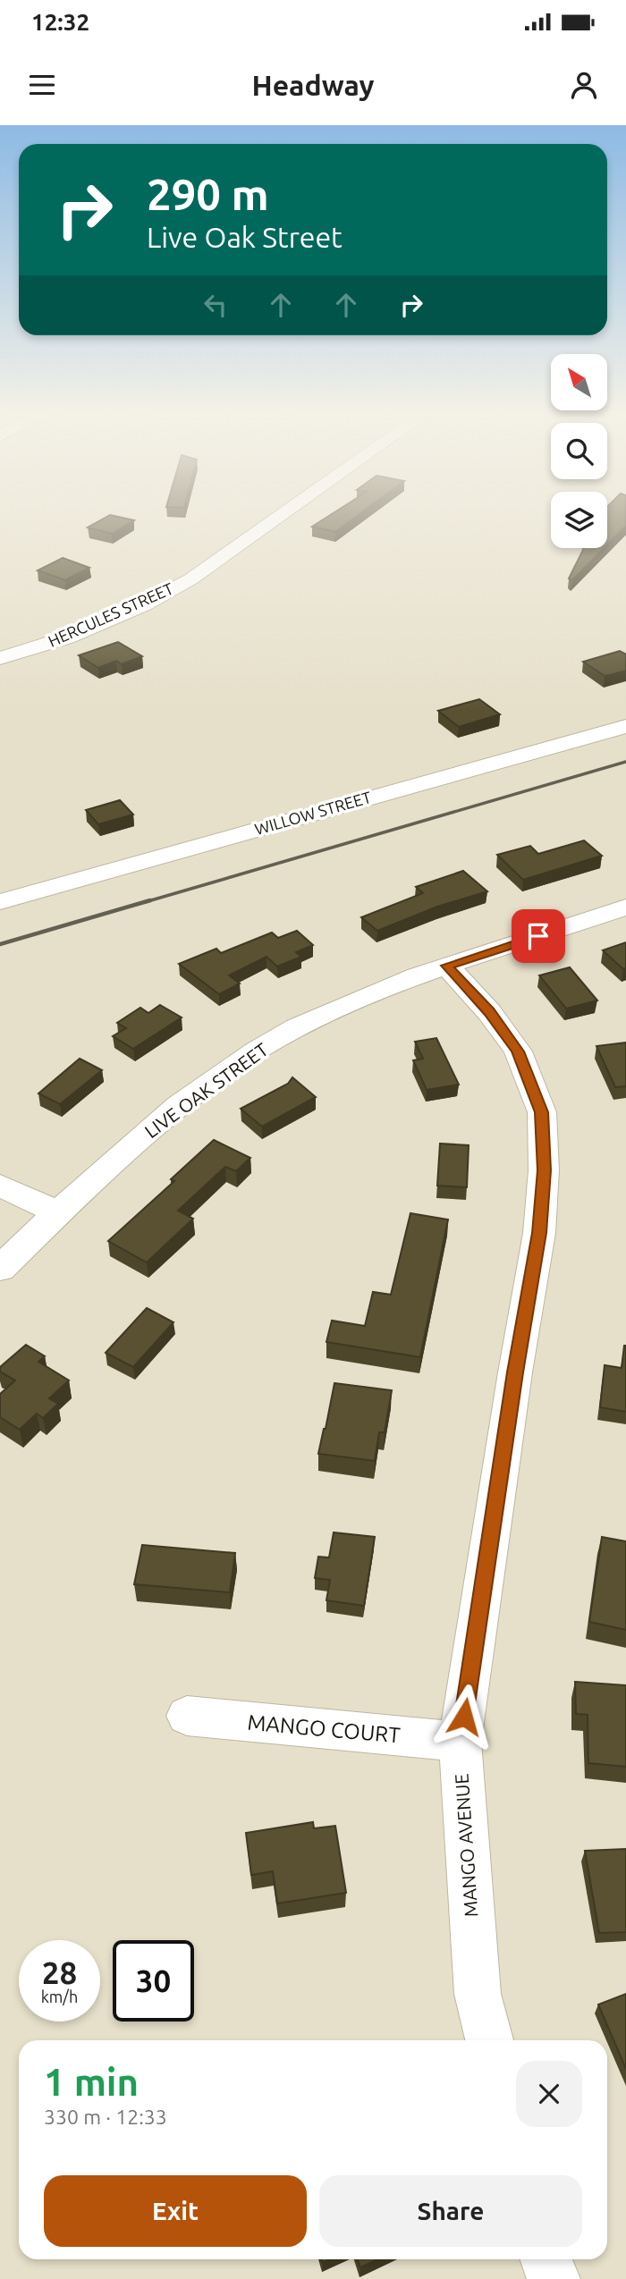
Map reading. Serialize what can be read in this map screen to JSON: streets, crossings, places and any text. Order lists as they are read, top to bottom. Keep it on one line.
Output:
{"streets":{"street":["HERCULES STREET","WILLOW STREET","LIVE OAK STREET","MANGO COURT","MANGO AVENUE"]},"crossings":[["LIVE OAK STREET","MANGO AVENUE"],["MANGO COURT","MANGO AVENUE"]],"north":"top left","page":{"status":"12:32","header":"Headway","turn":["290 m","Live Oak Street"],"speed":"28 km/h","limit":"30","heading":["1 min","330 m · 12:33"],"buttons":["Exit","Share"]}}
